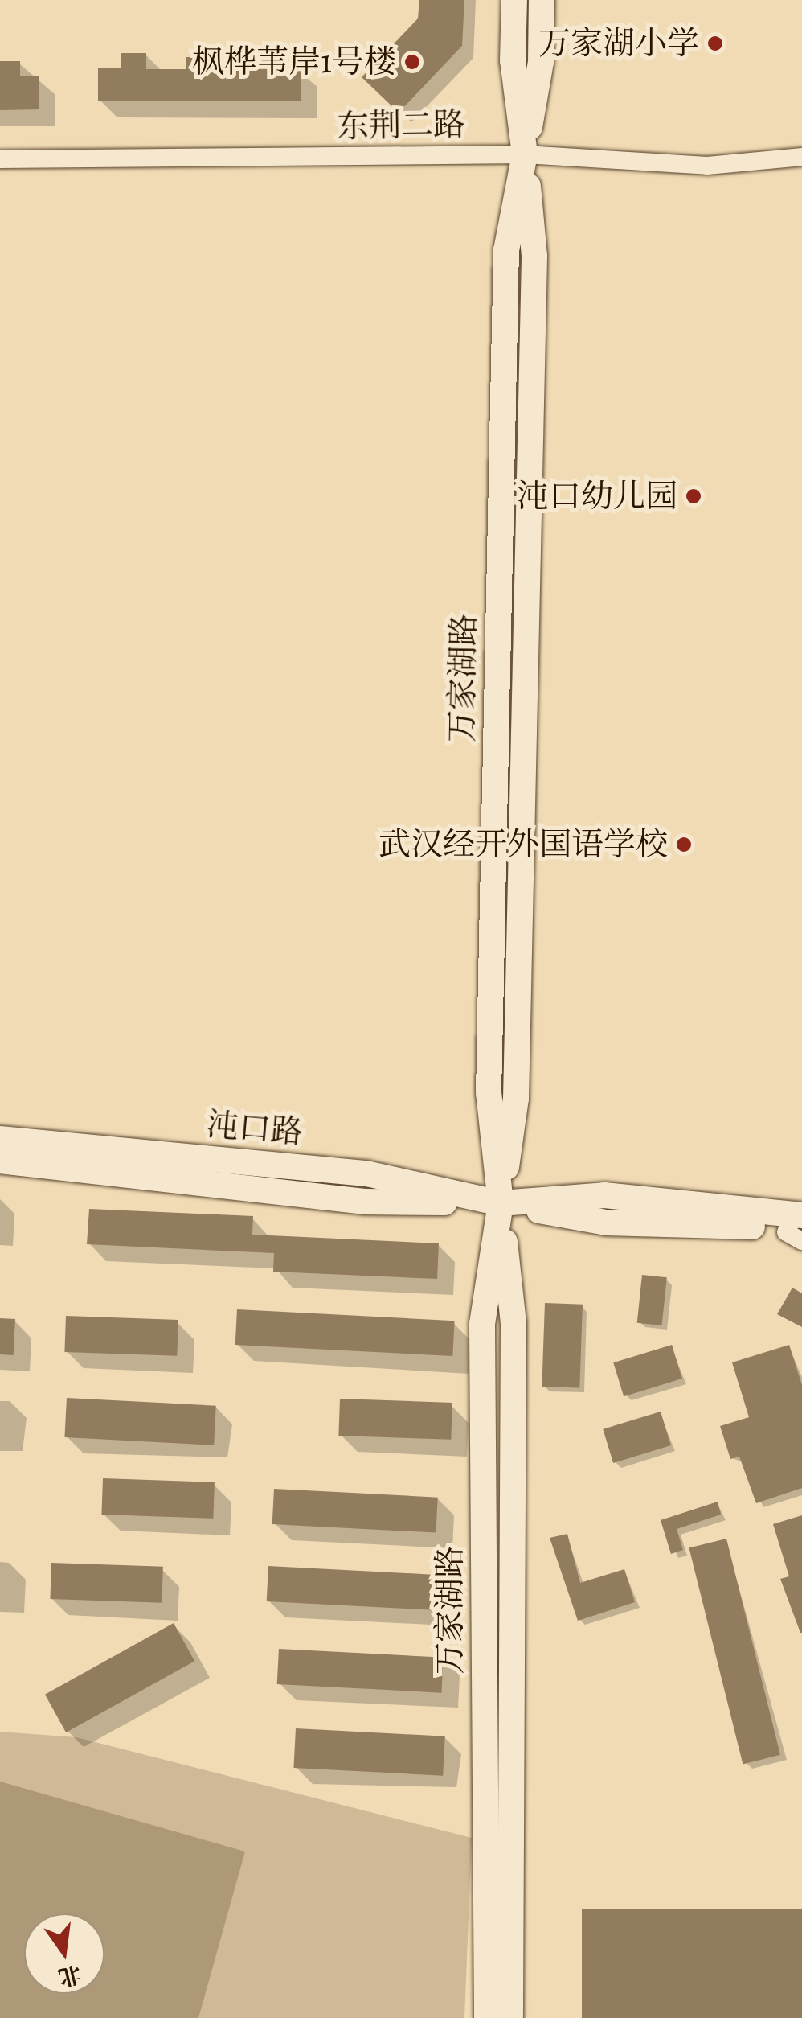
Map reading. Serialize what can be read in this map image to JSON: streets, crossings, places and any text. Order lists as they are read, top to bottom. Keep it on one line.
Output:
{"streets":{"main road":["万家湖路","沌口路"],"street":["东荆二路"]},"crossings":[["东荆二路","万家湖路"],["万家湖路","沌口路"]],"places":["万家湖小学","枫桦苇岸1号楼","沌口幼儿园","武汉经开外国语学校"],"north":"bottom"}
